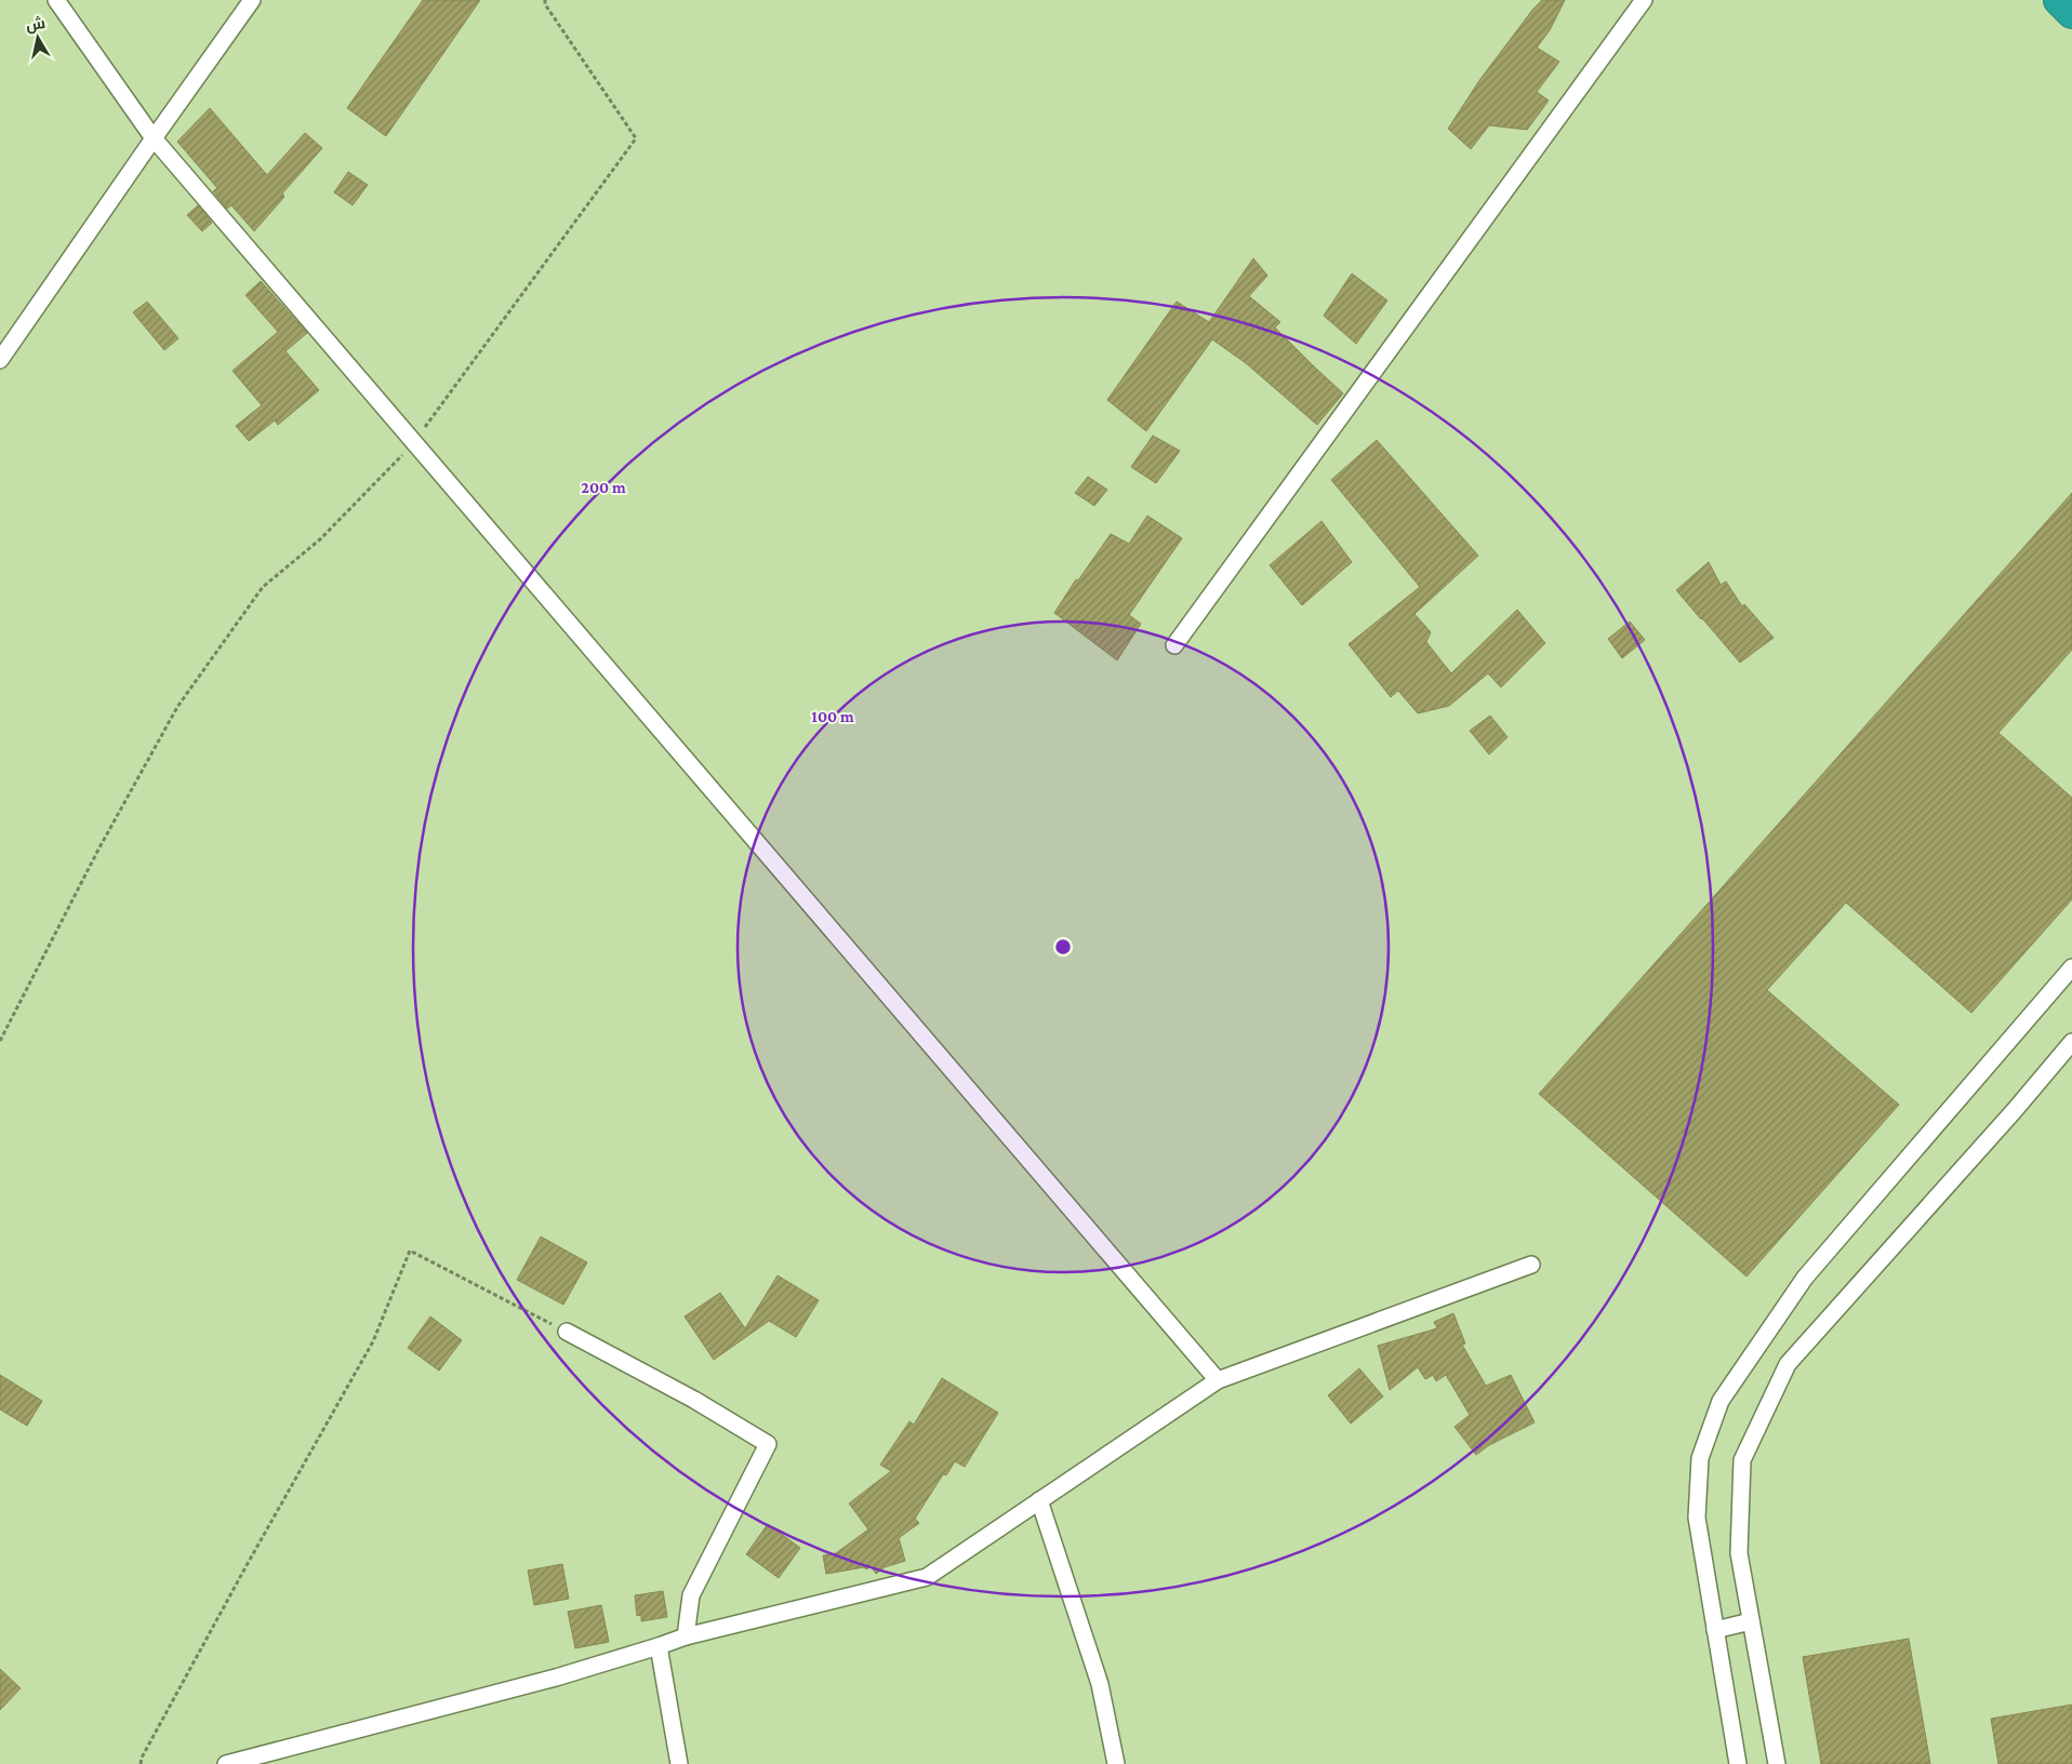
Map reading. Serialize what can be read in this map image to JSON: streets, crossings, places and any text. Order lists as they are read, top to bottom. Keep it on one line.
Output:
{"north":"top","rings":["200 m","100 m"]}
